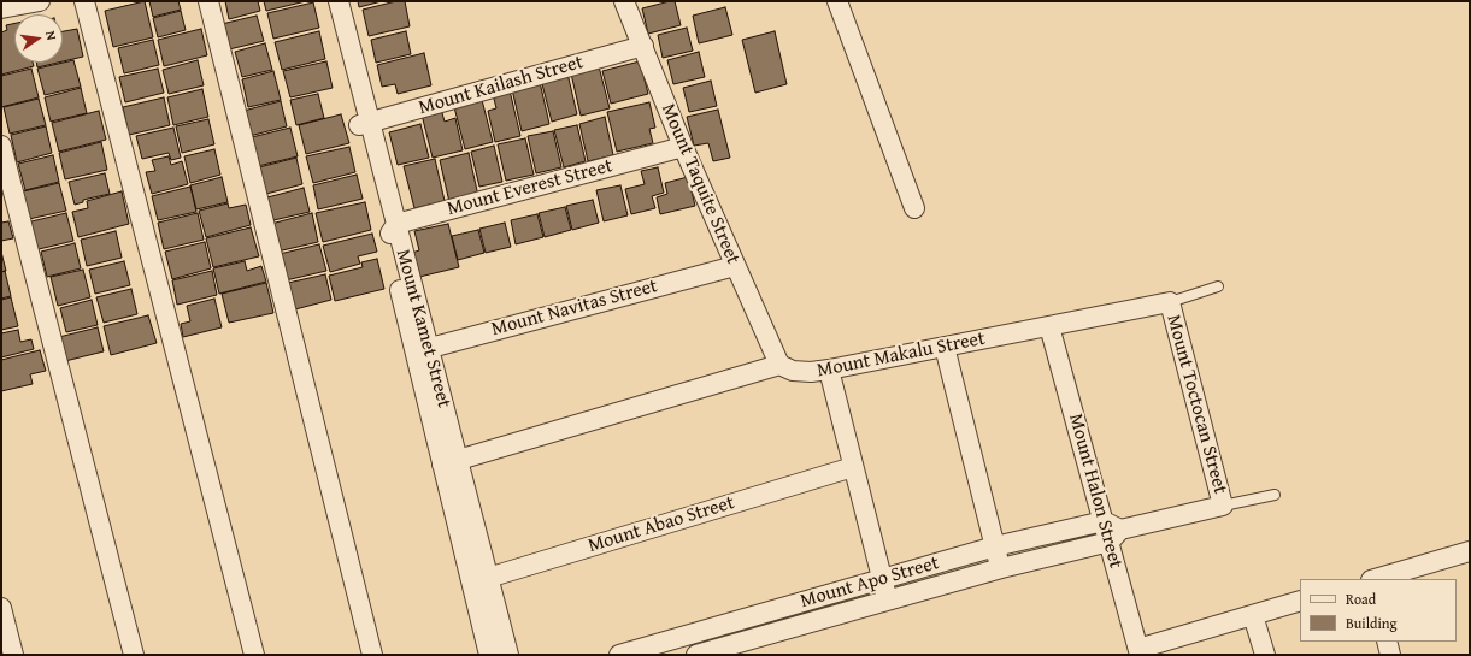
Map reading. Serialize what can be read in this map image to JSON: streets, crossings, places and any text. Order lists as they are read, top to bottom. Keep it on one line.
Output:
{"streets":{"street":["Mount Kailash Street","Mount Taquite Street","Mount Everest Street","Mount Navitas Street","Mount Kamet Street","Mount Makalu Street","Mount Toctocan Street","Mount Halon Street","Mount Abao Street","Mount Apo Street"]},"crossings":[["Mount Kailash Street","Mount Taquite Street"],["Mount Kailash Street","Mount Kamet Street"],["Mount Taquite Street","Mount Everest Street"],["Mount Taquite Street","Mount Navitas Street"],["Mount Taquite Street","Mount Makalu Street"],["Mount Everest Street","Mount Kamet Street"],["Mount Navitas Street","Mount Kamet Street"],["Mount Kamet Street","Mount Abao Street"],["Mount Makalu Street","Mount Toctocan Street"],["Mount Makalu Street","Mount Halon Street"],["Mount Toctocan Street","Mount Apo Street"],["Mount Halon Street","Mount Apo Street"]],"legend":["Road","Building"],"north":"right"}
